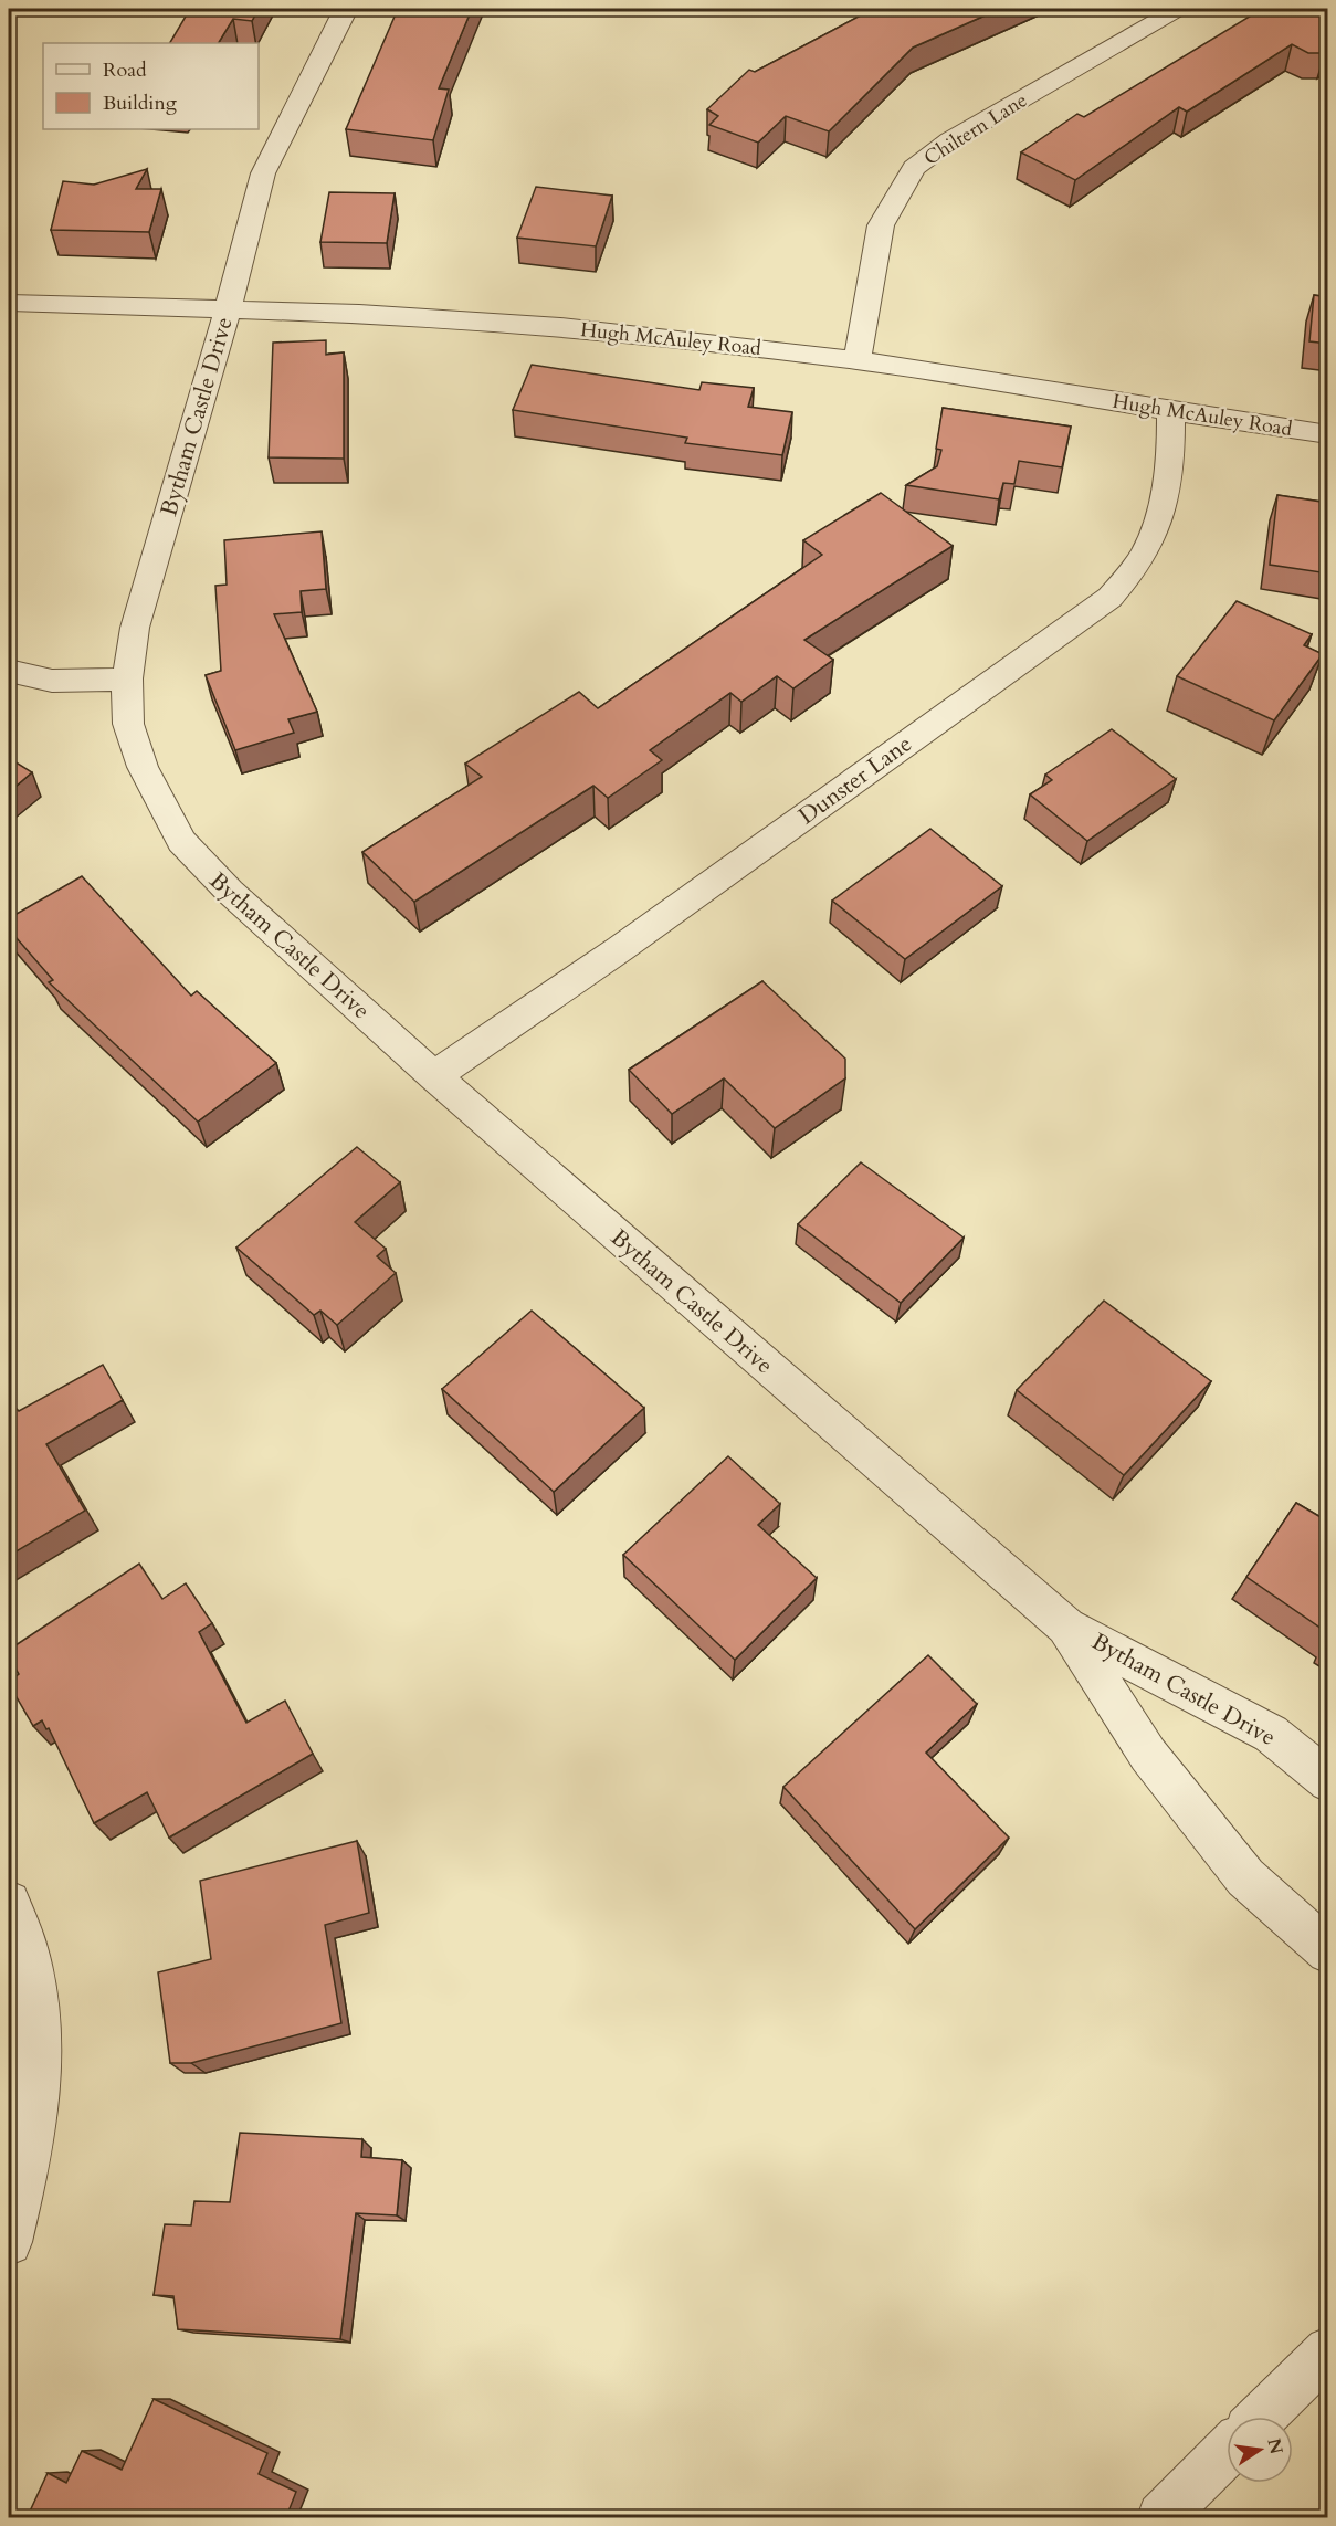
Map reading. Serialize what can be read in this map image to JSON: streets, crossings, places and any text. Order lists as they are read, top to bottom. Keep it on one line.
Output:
{"streets":{"street":["Chiltern Lane","Hugh McAuley Road","Bytham Castle Drive","Dunster Lane"]},"crossings":[["Chiltern Lane","Hugh McAuley Road"],["Hugh McAuley Road","Bytham Castle Drive"],["Hugh McAuley Road","Dunster Lane"],["Bytham Castle Drive","Dunster Lane"]],"legend":["Road","Building"],"north":"right"}
